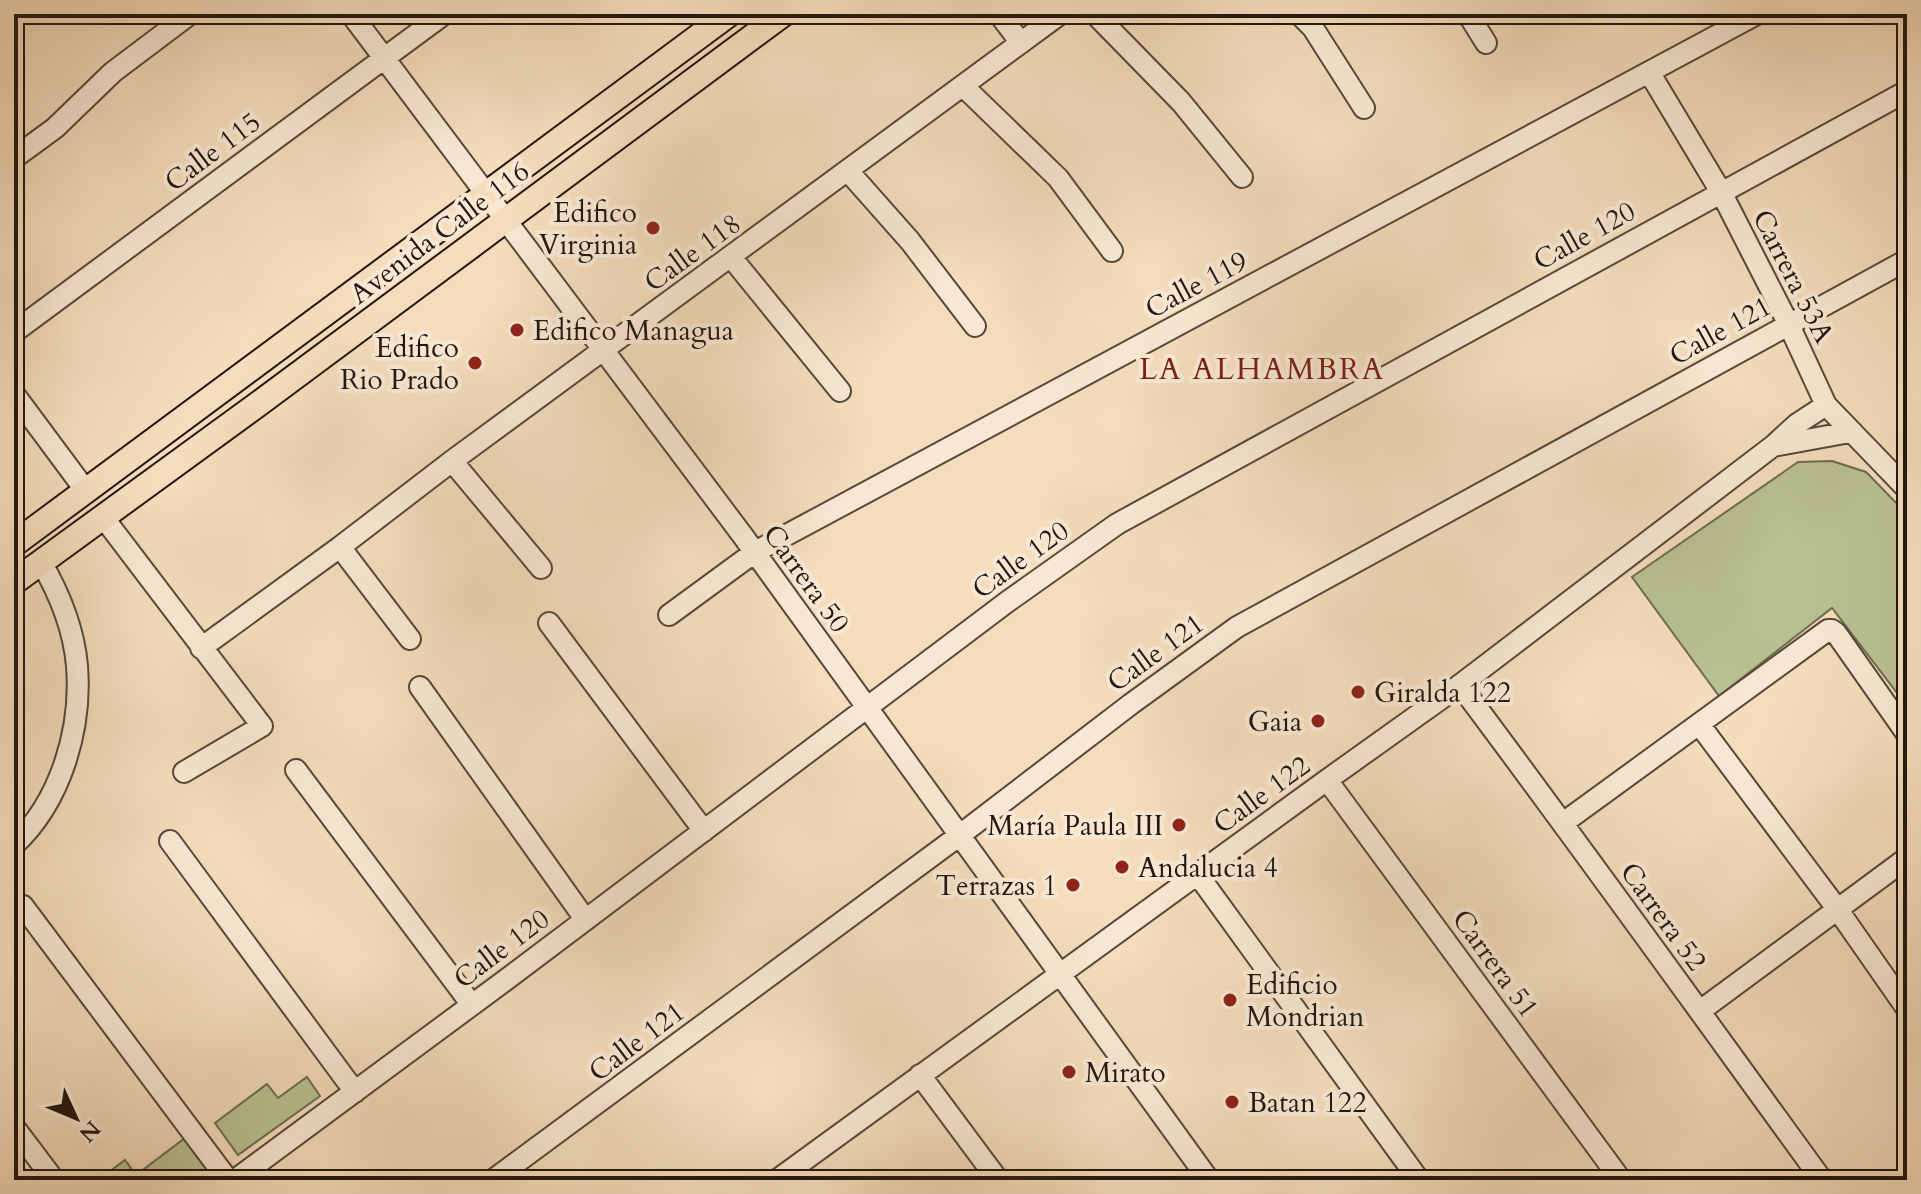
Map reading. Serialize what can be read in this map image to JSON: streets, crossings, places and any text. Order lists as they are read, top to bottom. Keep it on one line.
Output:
{"streets":{"main road":["Avenida Calle 116"],"street":["Calle 115","Calle 120","Calle 118","Carrera 53A","Calle 119","Calle 121","Carrera 50","Calle 122","Carrera 52","Carrera 51"]},"crossings":[["Calle 115","Carrera 50"],["Avenida Calle 116","Carrera 50"],["Calle 120","Carrera 53A"],["Calle 120","Carrera 50"],["Calle 118","Carrera 50"],["Carrera 53A","Calle 119"],["Carrera 53A","Calle 121"],["Carrera 53A","Calle 122"],["Calle 119","Carrera 50"],["Calle 121","Carrera 50"],["Carrera 50","Calle 122"],["Calle 122","Carrera 52"],["Calle 122","Carrera 51"]],"districts":["LA ALHAMBRA"],"places":["Edifico Virginia","Edifico Managua","Edifico Rio Prado","Giralda 122","Gaia","María Paula III","Andalucia 4","Terrazas 1","Edificio Mondrian","Mirato","Batan 122"],"north":"bottom right"}
